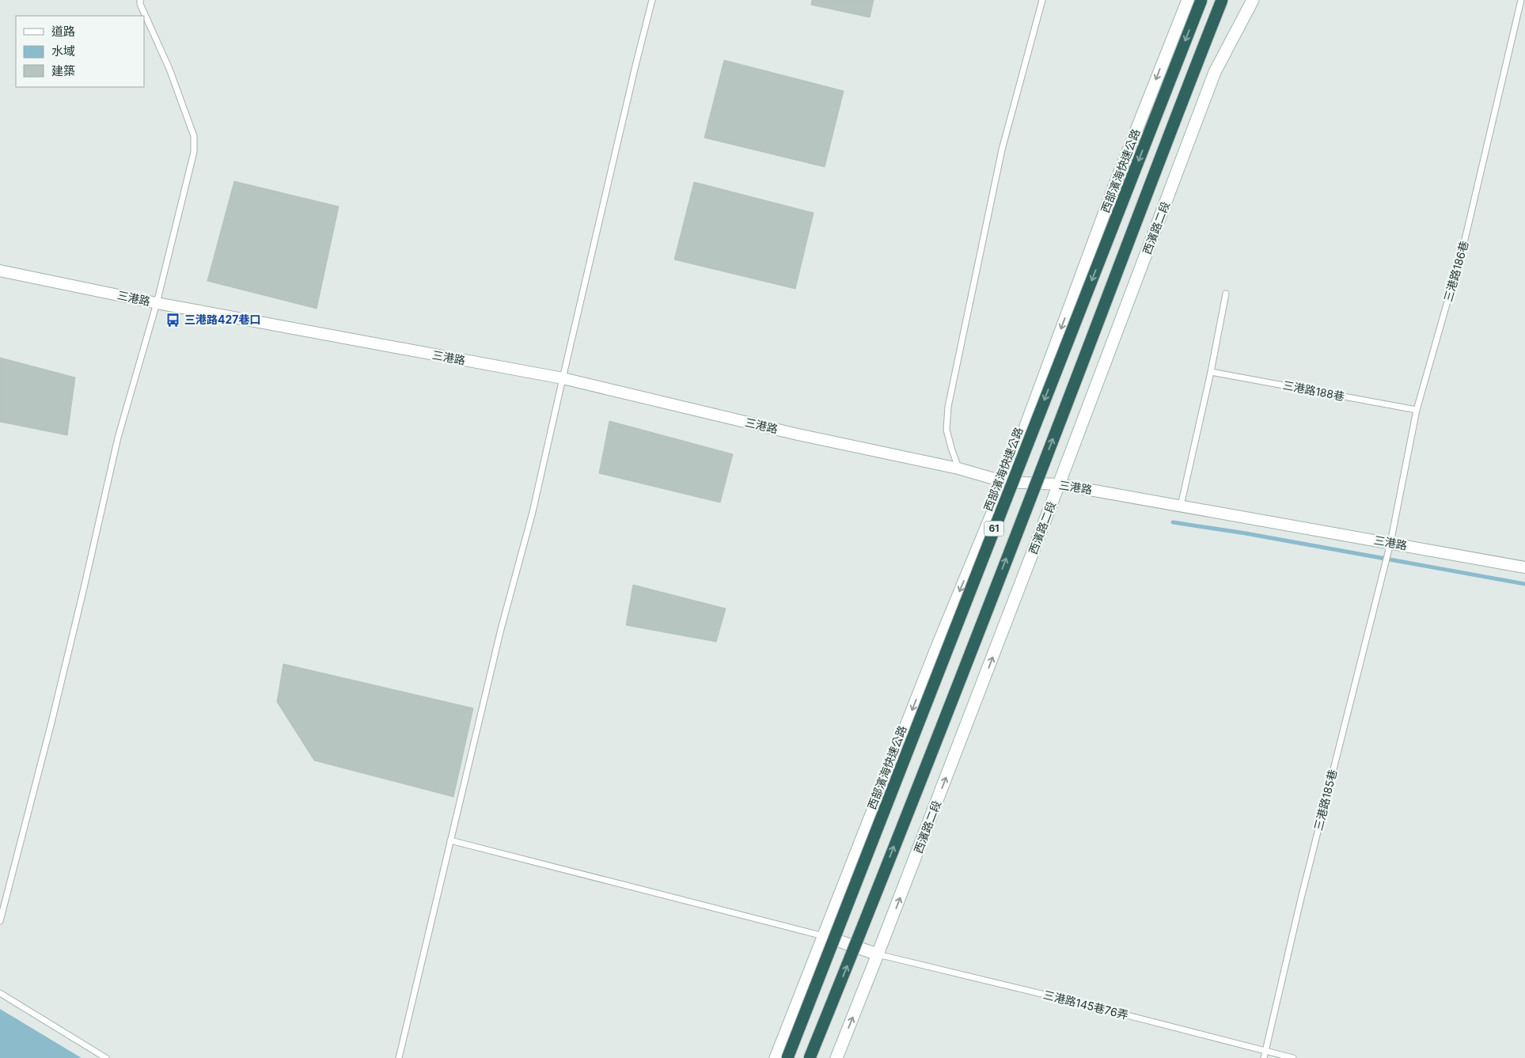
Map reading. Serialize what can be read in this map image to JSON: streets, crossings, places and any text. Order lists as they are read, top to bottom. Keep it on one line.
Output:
{"streets":{"highway":["西部濱海快速公路","61"],"street":["西濱路二段","三港路"],"lane":["三港路186巷","三港路188巷","三港路185巷","三港路145巷76弄"]},"crossings":[["西濱路二段","三港路"],["西濱路二段","三港路145巷76弄"],["三港路186巷","三港路"],["三港路186巷","三港路188巷"],["三港路186巷","三港路185巷"],["三港路","三港路185巷"],["三港路185巷","三港路145巷76弄"]],"places":{"bus stop":["三港路427巷口"]},"legend":["道路","水域","建築"]}
